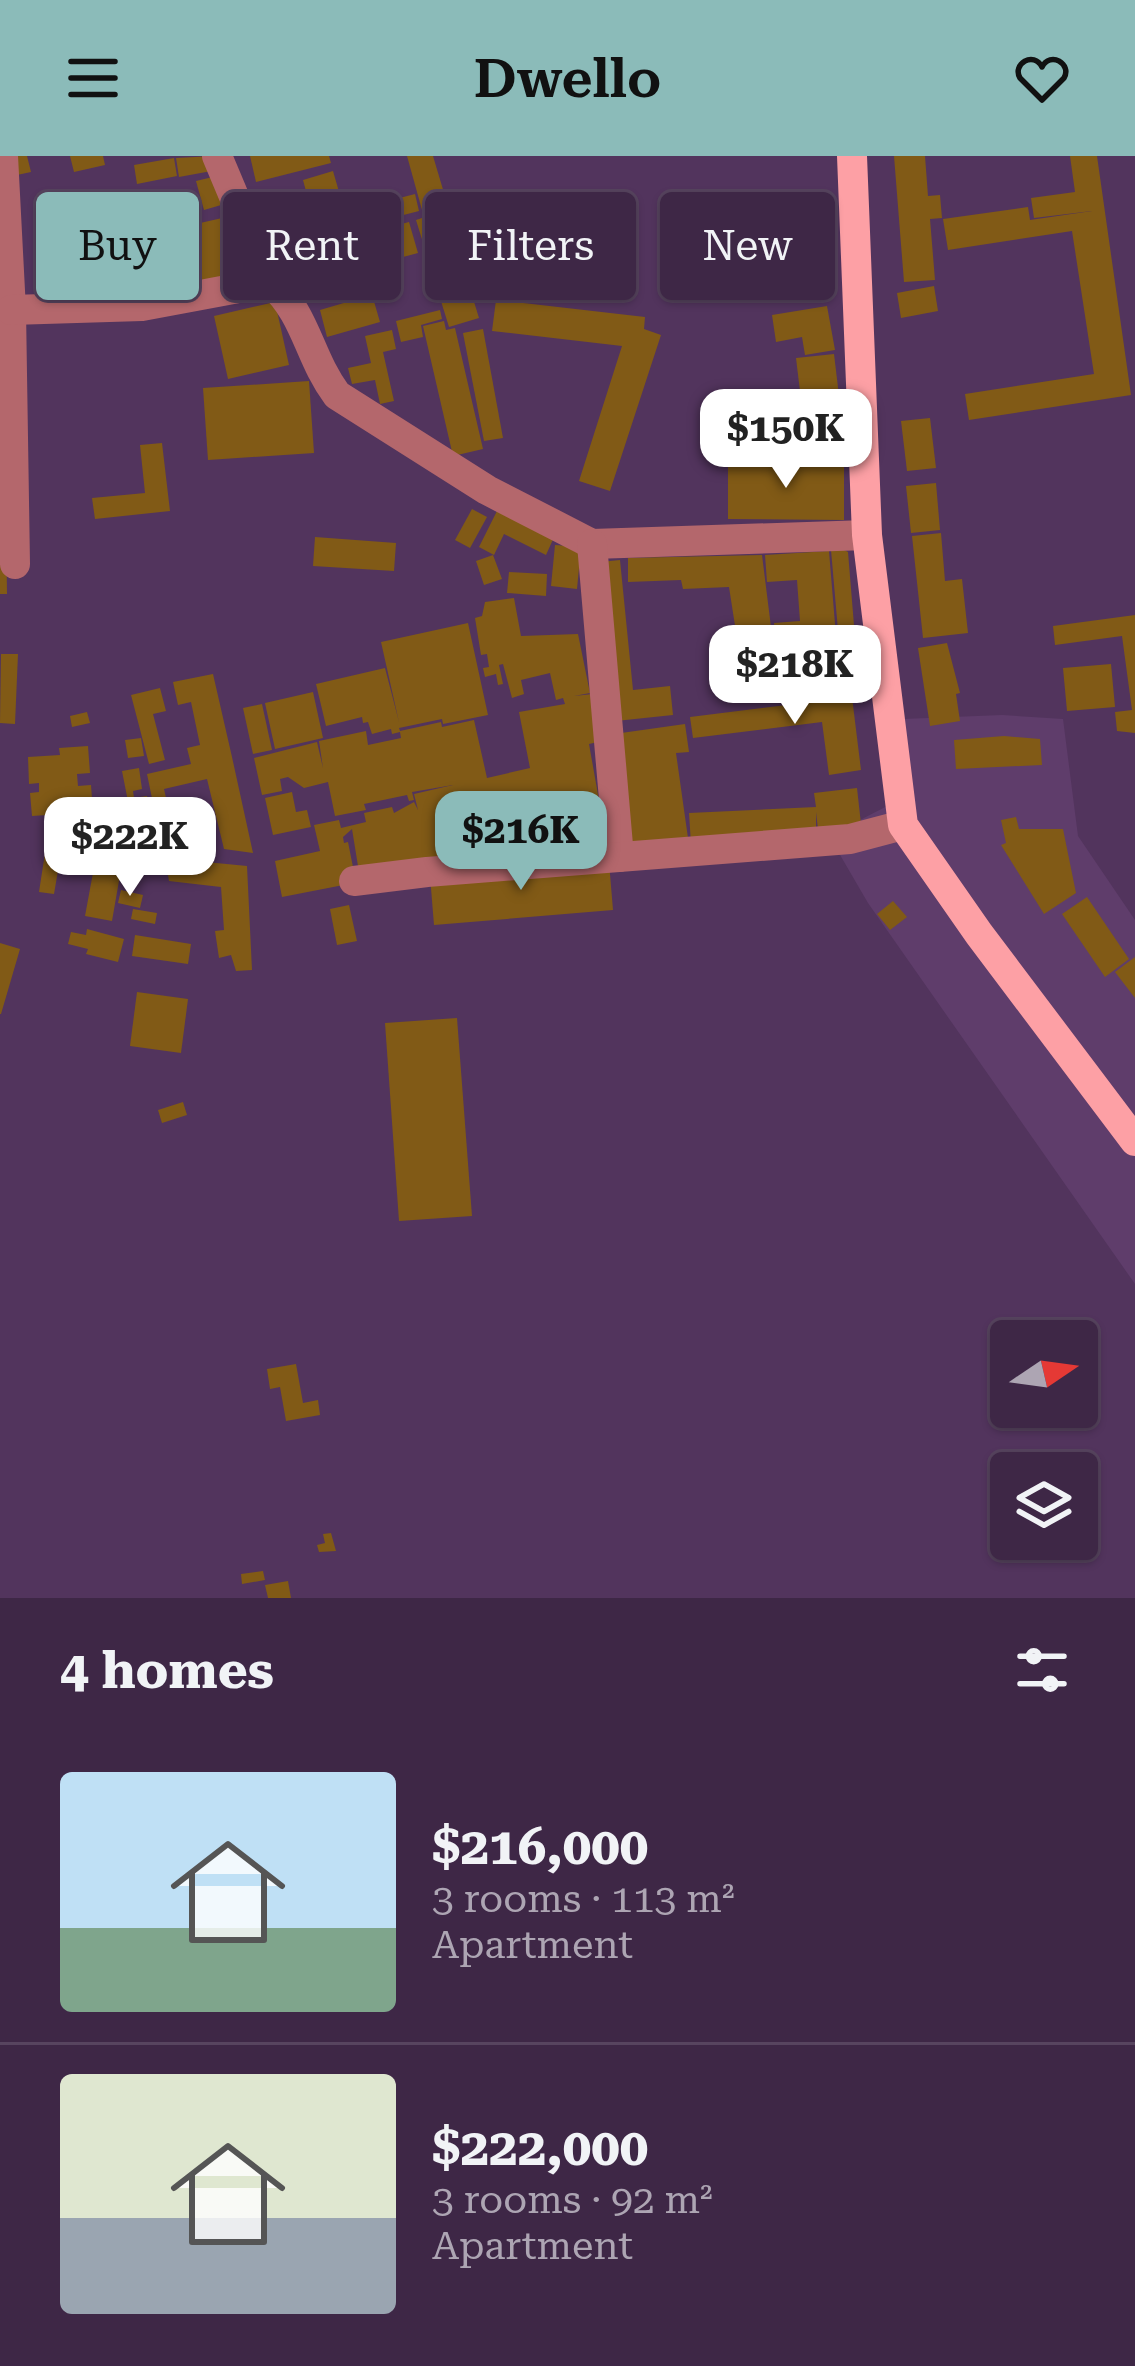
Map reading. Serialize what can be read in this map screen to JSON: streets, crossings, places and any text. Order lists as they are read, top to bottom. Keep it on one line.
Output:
{"north":"right","page":{"header":"Dwello","chip":["Buy","Rent","Filters","New"],"price":["$150K","$218K","$216K","$222K"],"heading":"4 homes","list":[{"name":"$216,000","note":"3 rooms · 113 m² · Apartment"},{"name":"$222,000","note":"3 rooms · 92 m² · Apartment"}]}}
